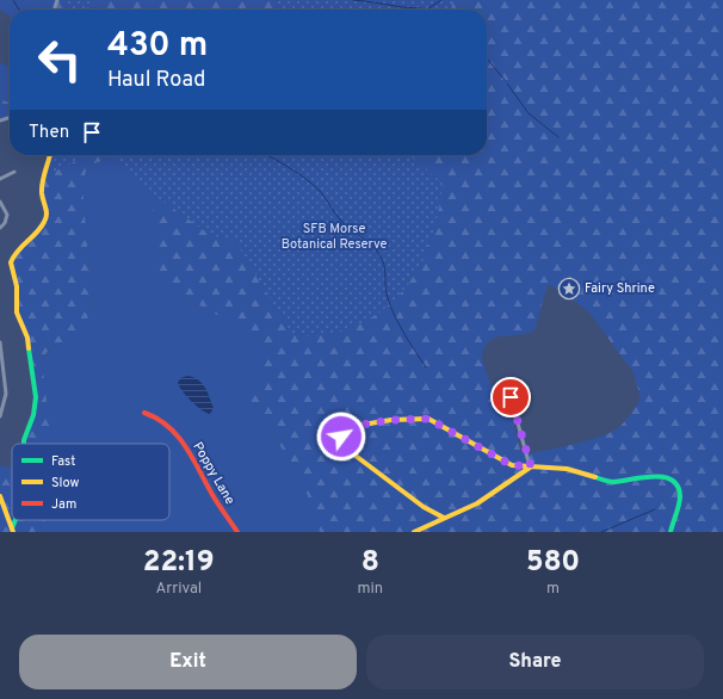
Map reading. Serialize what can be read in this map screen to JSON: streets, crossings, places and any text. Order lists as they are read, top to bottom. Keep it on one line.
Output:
{"streets":{"street":["Poppy Lane"]},"parks":["SFB Morse Botanical Reserve"],"places":{"place":["Fairy Shrine"]},"legend":["Fast","Slow","Jam"],"page":{"turn":["430 m","Haul Road"],"then":"Then","eta":["22:19","Arrival","8","min","580","m"],"buttons":["Exit","Share"]}}
